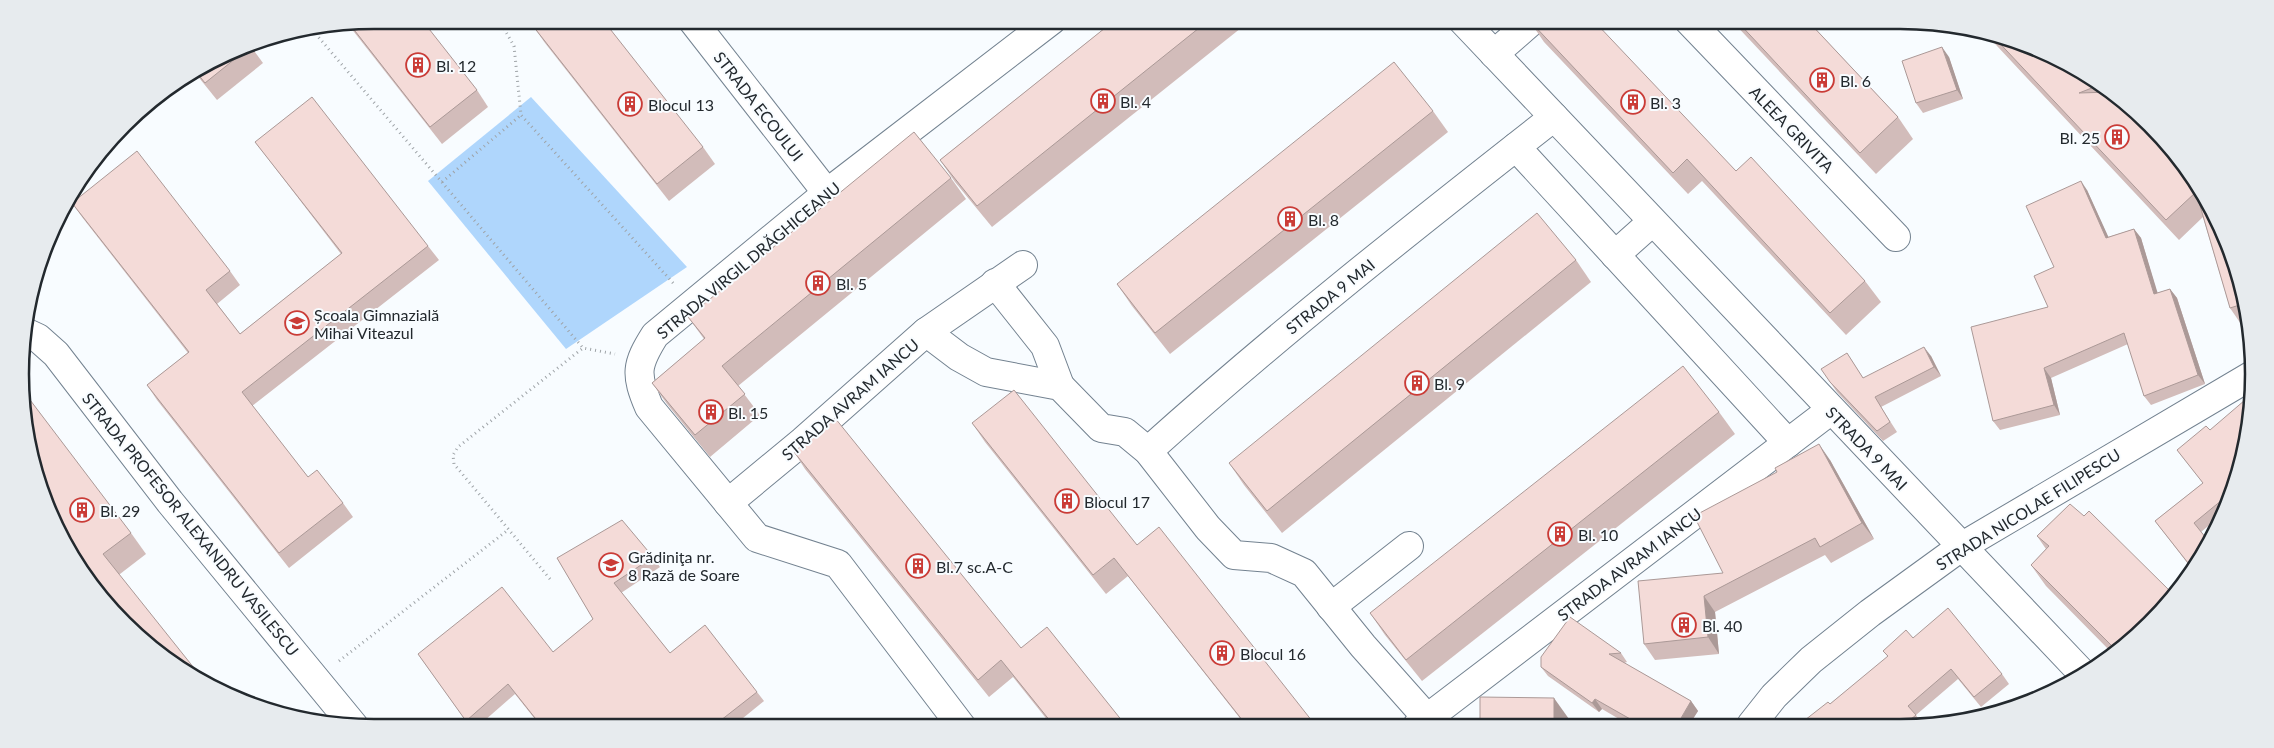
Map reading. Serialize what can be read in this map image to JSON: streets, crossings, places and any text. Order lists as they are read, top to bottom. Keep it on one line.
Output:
{"streets":{"street":["STRADA ECOULUI","ALEEA GRIVITA","STRADA VIRGIL DRĂGHICEANU","STRADA 9 MAI","STRADA AVRAM IANCU","STRADA NICOLAE FILIPESCU","STRADA PROFESOR ALEXANDRU VASILESCU"]},"crossings":[["STRADA ECOULUI","STRADA VIRGIL DRĂGHICEANU"],["STRADA 9 MAI","STRADA AVRAM IANCU"],["STRADA 9 MAI","STRADA NICOLAE FILIPESCU"]],"places":{"building":["Bl. 12","Bl. 6","Bl. 4","Bl. 3","Blocul 13","Bl. 25","Bl. 8","Bl. 5","Bl. 9","Bl. 15","Blocul 17","Bl. 29","Bl. 10","Bl.7 sc.A-C","Bl. 40","Blocul 16"],"school or university":["Școala Gimnazială Mihai Viteazul","Grădiniţa nr. 8 Rază de Soare"]}}
